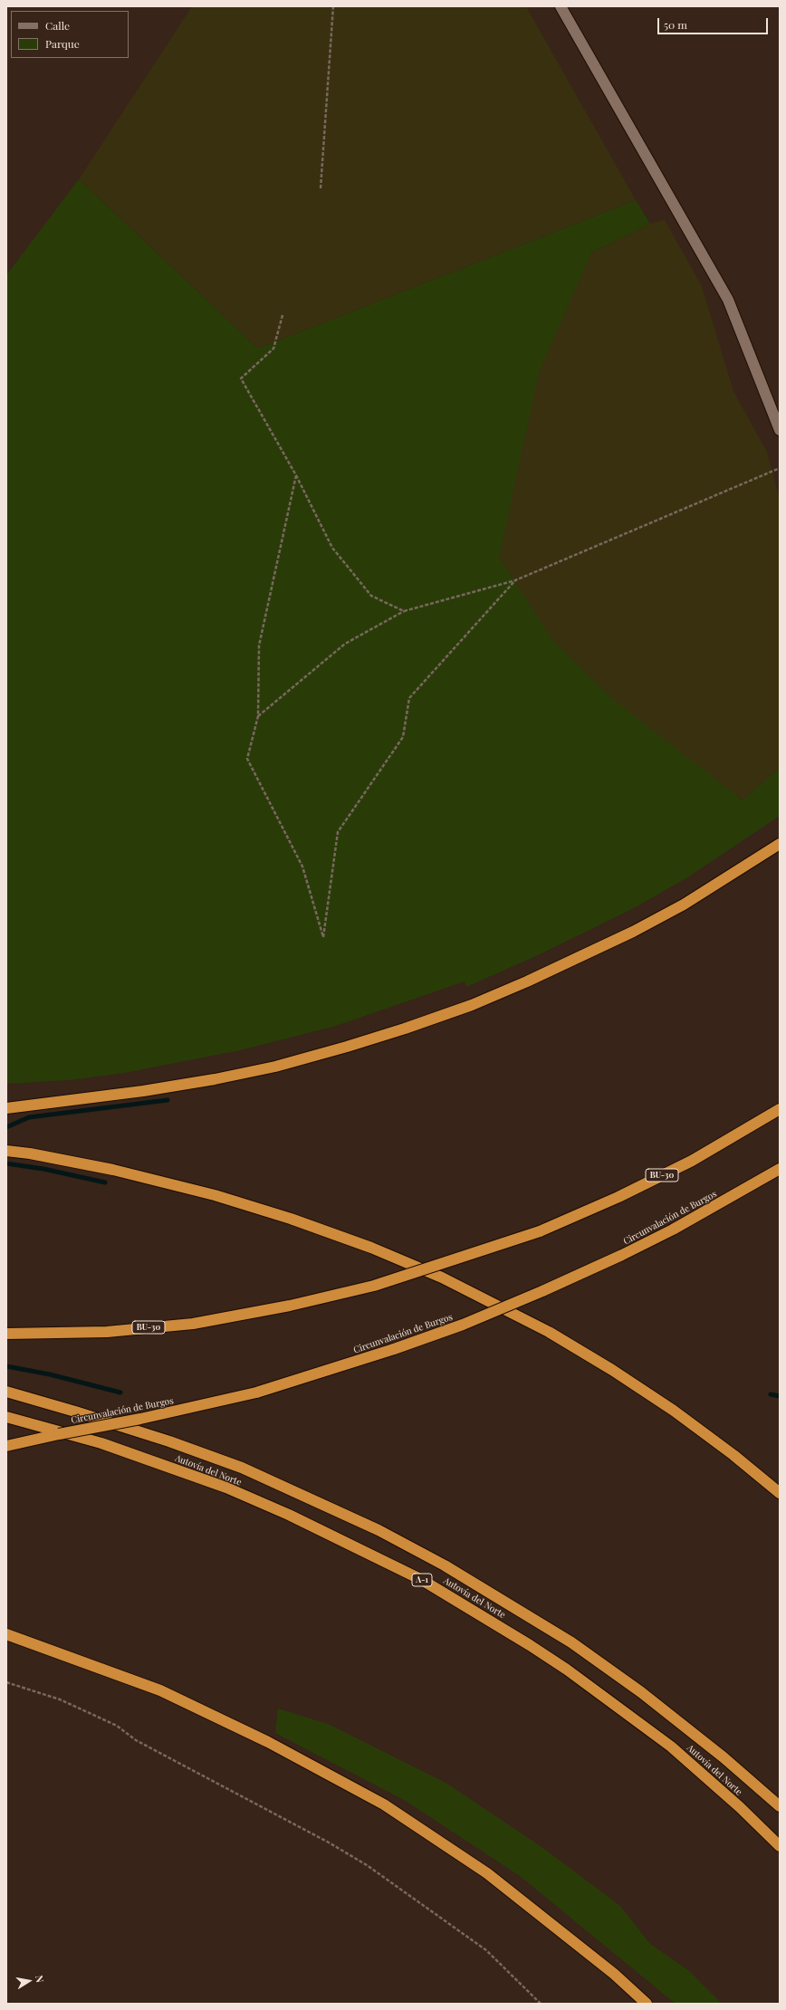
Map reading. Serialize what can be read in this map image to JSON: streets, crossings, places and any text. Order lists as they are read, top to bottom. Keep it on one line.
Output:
{"streets":{"highway":["BU-30","Circunvalación de Burgos","Autovía del Norte","A-1"]},"legend":["Calle","Parque"],"scale_bar":"50 m","north":"right"}
